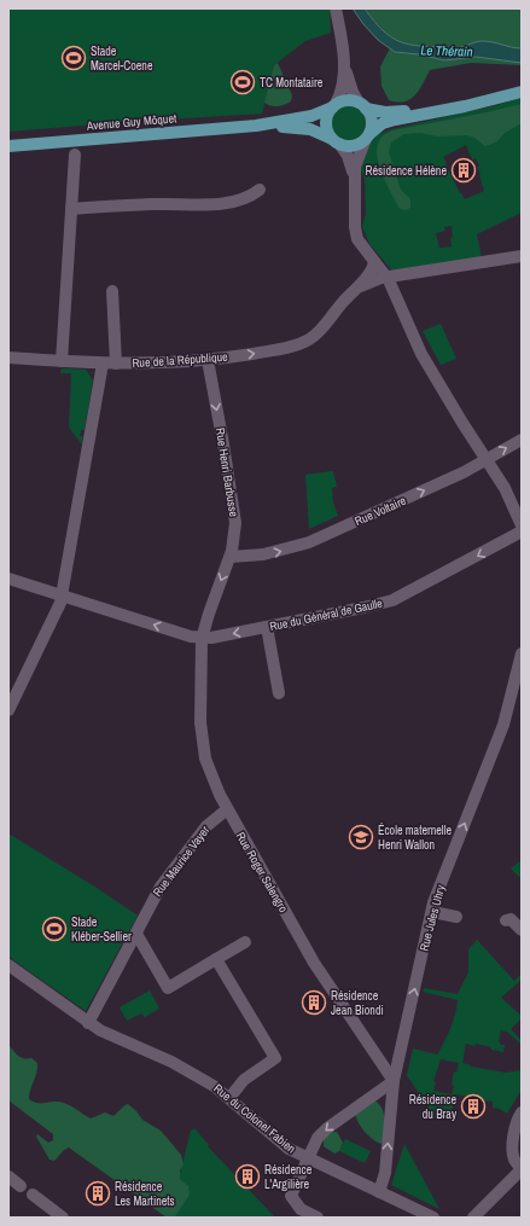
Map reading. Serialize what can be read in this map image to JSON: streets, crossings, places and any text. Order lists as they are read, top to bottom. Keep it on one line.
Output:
{"streets":{"main road":["Avenue Guy Môquet"],"street":["Rue de la République","Rue Henri Barbusse","Rue Voltaire","Rue du Général de Gaulle","Rue Maurice Vayer","Rue Roger Salengro","Rue Jules Uhry","Rue du Colonel Fabien"]},"crossings":[["Rue de la République","Rue Henri Barbusse"],["Rue Henri Barbusse","Rue Voltaire"],["Rue Henri Barbusse","Rue du Général de Gaulle"],["Rue Henri Barbusse","Rue Roger Salengro"],["Rue du Général de Gaulle","Rue Roger Salengro"],["Rue Maurice Vayer","Rue Roger Salengro"],["Rue Maurice Vayer","Rue du Colonel Fabien"],["Rue Roger Salengro","Rue Jules Uhry"],["Rue Jules Uhry","Rue du Colonel Fabien"]],"one_way":["Rue Henri Barbusse","Rue Voltaire","Rue du Général de Gaulle","Rue Jules Uhry"],"water":["Le Thérain"],"places":{"sports":["Stade Marcel-Coene","TC Montataire","Stade Kléber-Sellier"],"building":["Résidence Hélène","Résidence Jean Biondi","Résidence du Bray","Résidence L'Argilière","Résidence Les Martinets"],"school or university":["École maternelle Henri Wallon"]}}
